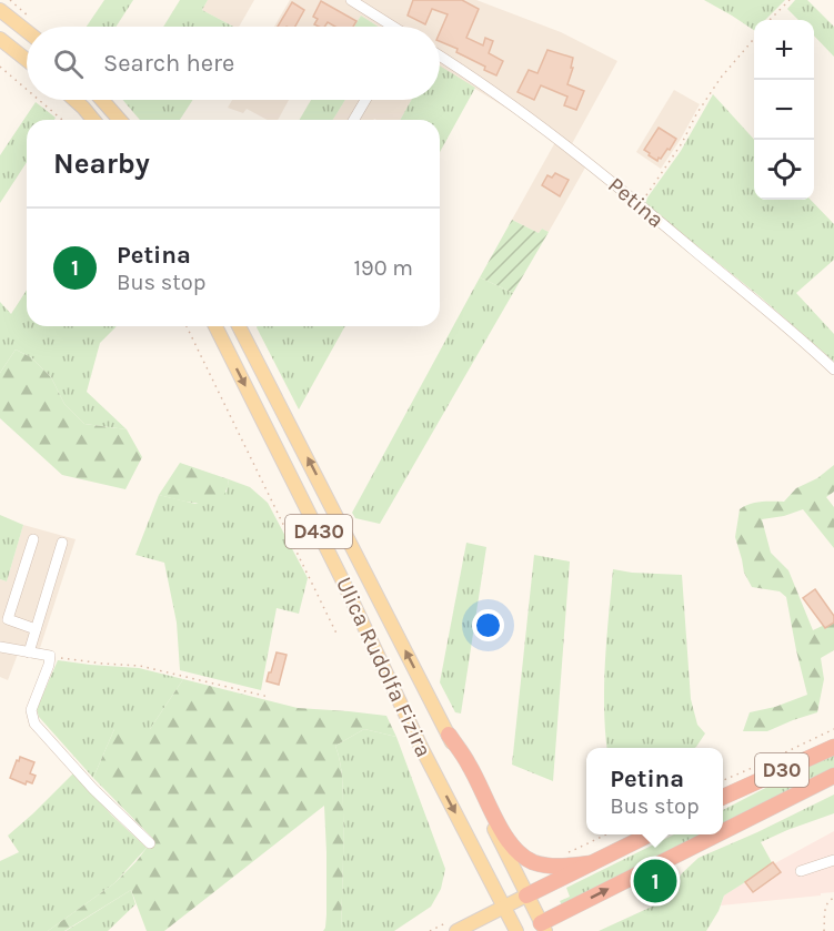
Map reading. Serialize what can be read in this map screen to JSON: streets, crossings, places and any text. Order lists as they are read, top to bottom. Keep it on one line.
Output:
{"streets":{"highway":["D30"],"main road":["D430","Ulica Rudolfa Fizira"],"street":["Petina"]},"crossings":[["Ulica Rudolfa Fizira","D30"]],"page":{"map_buttons":["+","−"],"search":"Search here","heading":"Nearby","list":[{"mark":"1","name":"Petina","note":"Bus stop","value":"190 m"}],"popup":["Petina","Bus stop"],"pins":"1"}}
